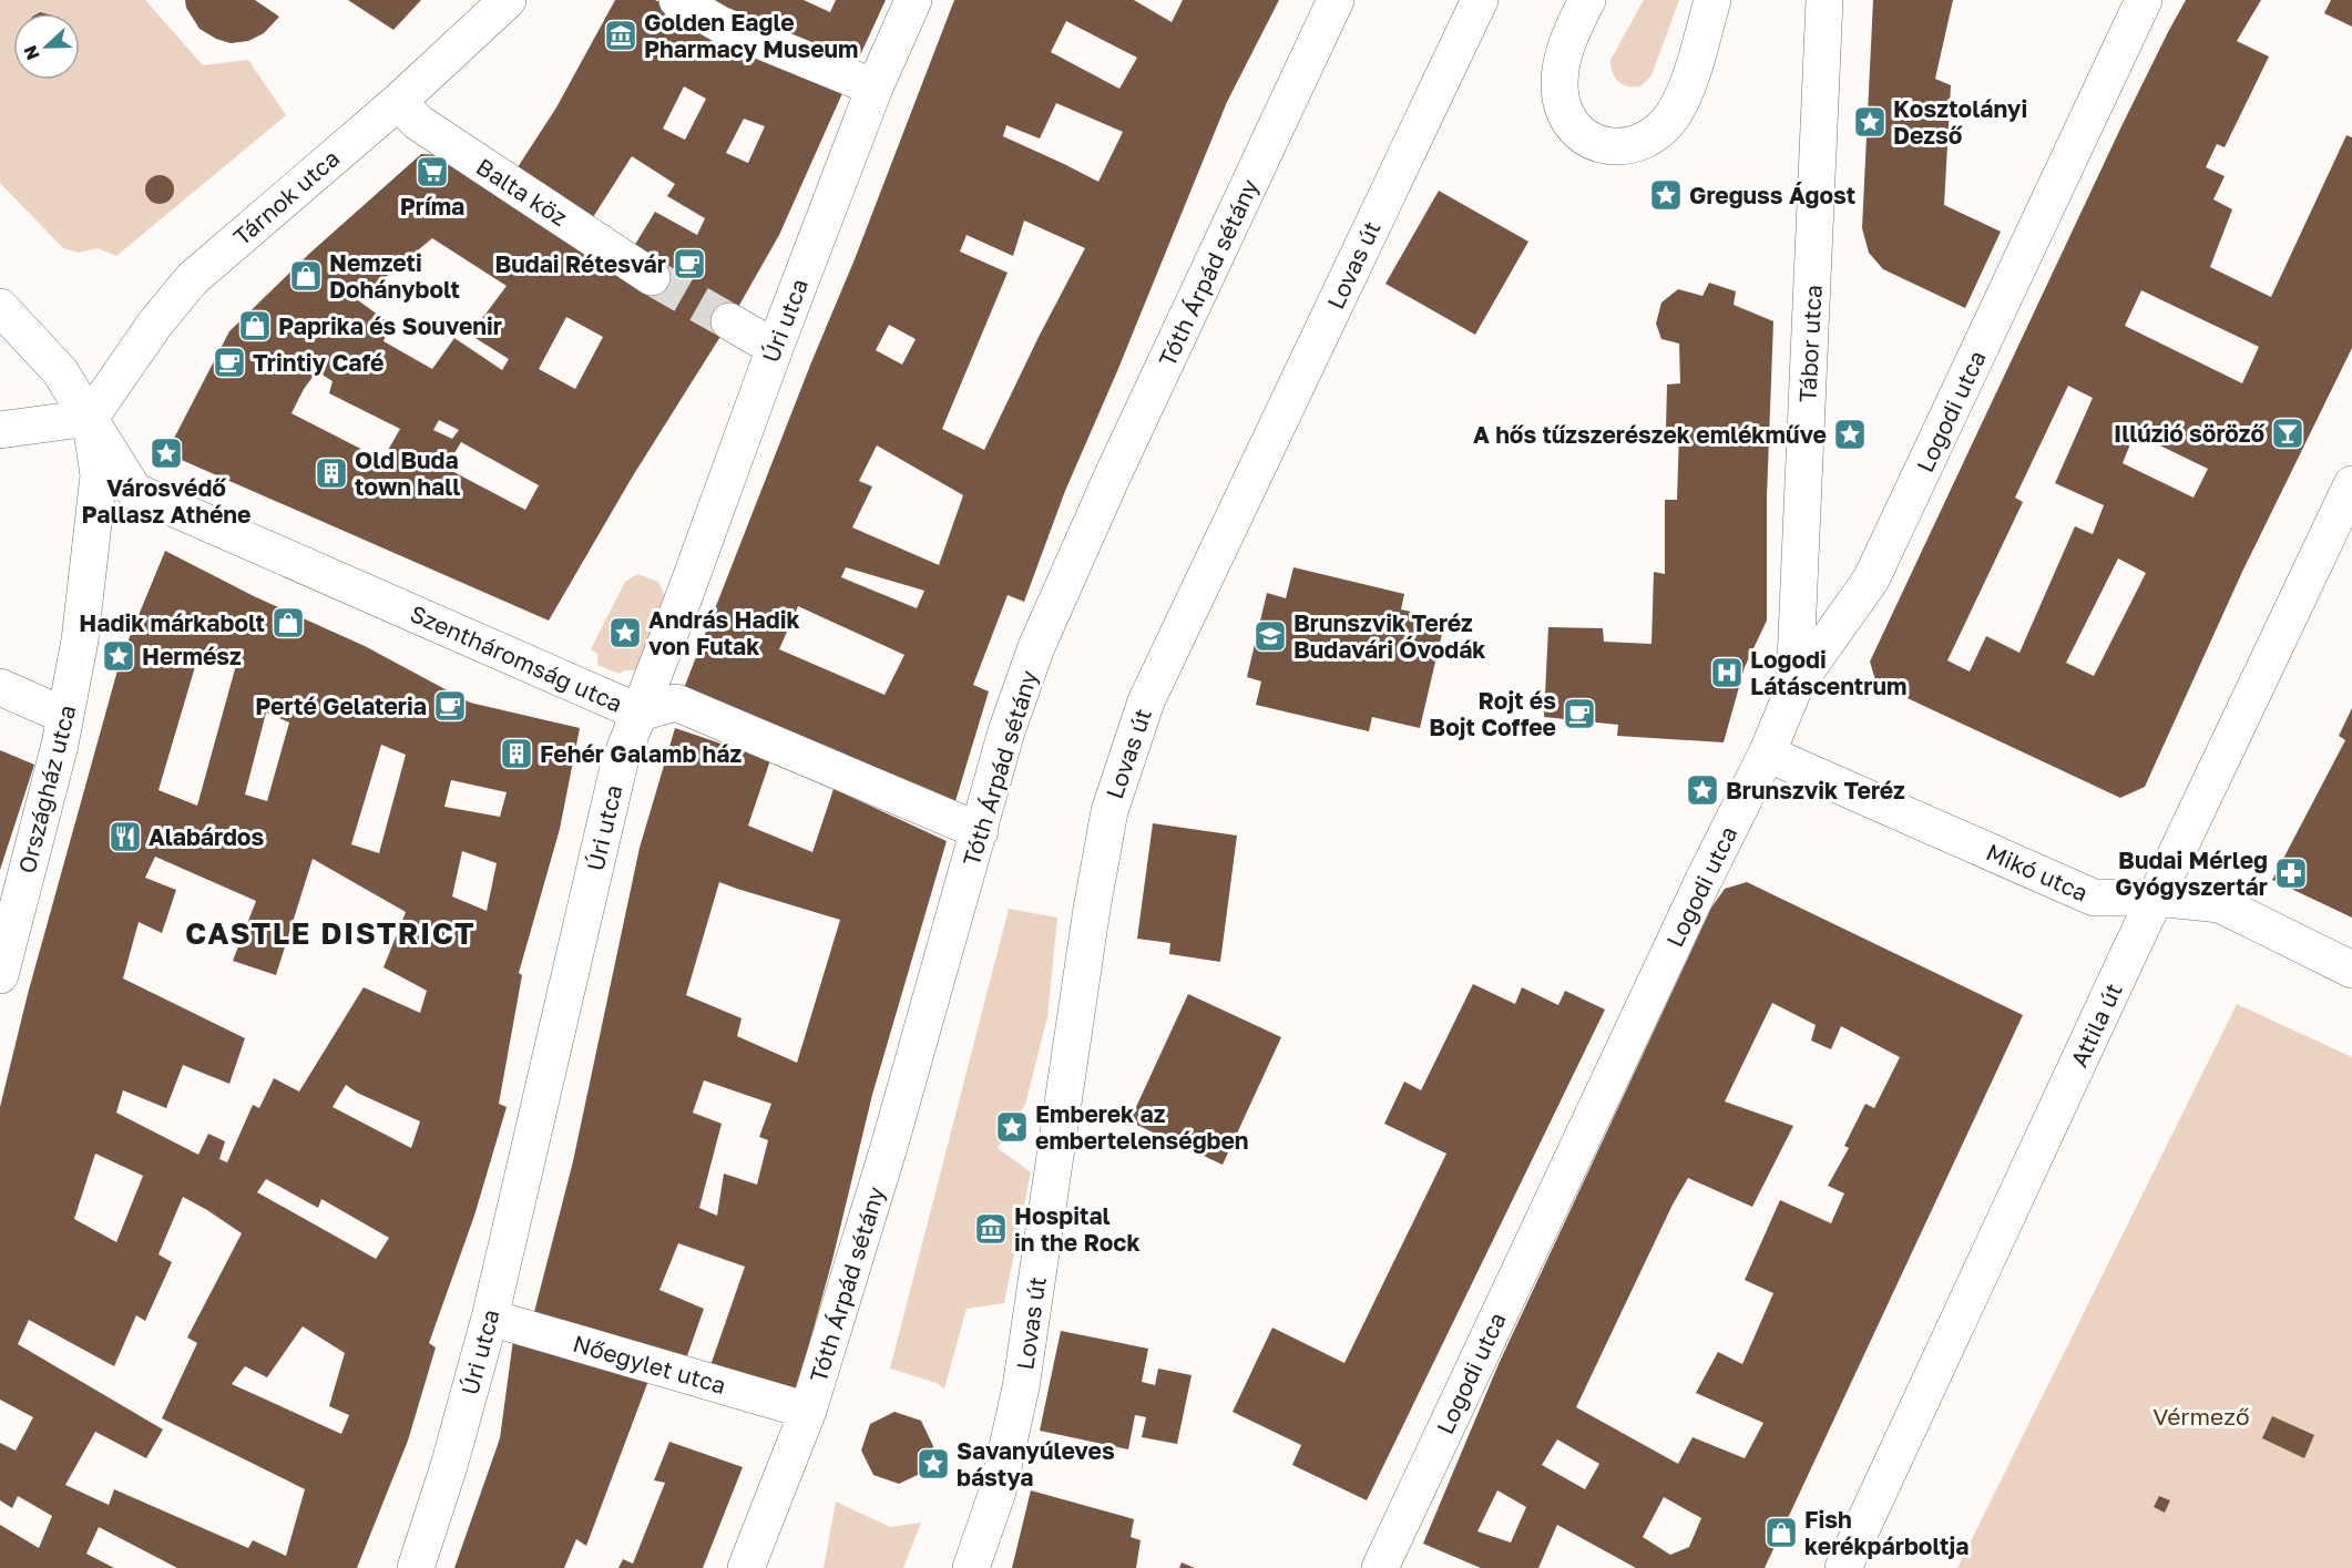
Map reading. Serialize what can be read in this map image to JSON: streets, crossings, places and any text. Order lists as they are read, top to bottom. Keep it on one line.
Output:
{"streets":{"street":["Balta köz","Tárnok utca","Lovas út","Tóth Árpád sétány","Úri utca","Tábor utca","Logodi utca","Szentháromság utca","Országház utca","Mikó utca","Attila út","Nőegylet utca"]},"crossings":[["Balta köz","Tárnok utca"],["Tárnok utca","Szentháromság utca"],["Tárnok utca","Országház utca"],["Tóth Árpád sétány","Szentháromság utca"],["Tóth Árpád sétány","Nőegylet utca"],["Úri utca","Szentháromság utca"],["Úri utca","Nőegylet utca"],["Tábor utca","Logodi utca"],["Logodi utca","Mikó utca"],["Szentháromság utca","Országház utca"],["Mikó utca","Attila út"]],"districts":["CASTLE DISTRICT"],"parks":["Vérmező"],"places":{"museum":["Golden Eagle Pharmacy Museum","Hospital in the Rock"],"place":["Kosztolányi Dezső","Greguss Ágost","A hős tűzszerészek emlékműve","Városvédő Pallasz Athéne","András Hadik von Futak","Hermész","Brunszvik Teréz","Emberek az embertelenségben","Savanyúleves bástya"],"supermarket":["Príma"],"cafe":["Budai Rétesvár","Trintiy Café","Perté Gelateria","Rojt és Bojt Coffee"],"shop":["Nemzeti Dohánybolt","Paprika és Souvenir","Hadik márkabolt","Fish kerékpárboltja"],"bar":["Illúzió söröző"],"building":["Old Buda town hall","Fehér Galamb ház"],"school or university":["Brunszvik Teréz Budavári Óvodák"],"hospital":["Logodi Látáscentrum"],"restaurant":["Alabárdos"],"pharmacy":["Budai Mérleg Gyógyszertár"]},"north":"left"}
